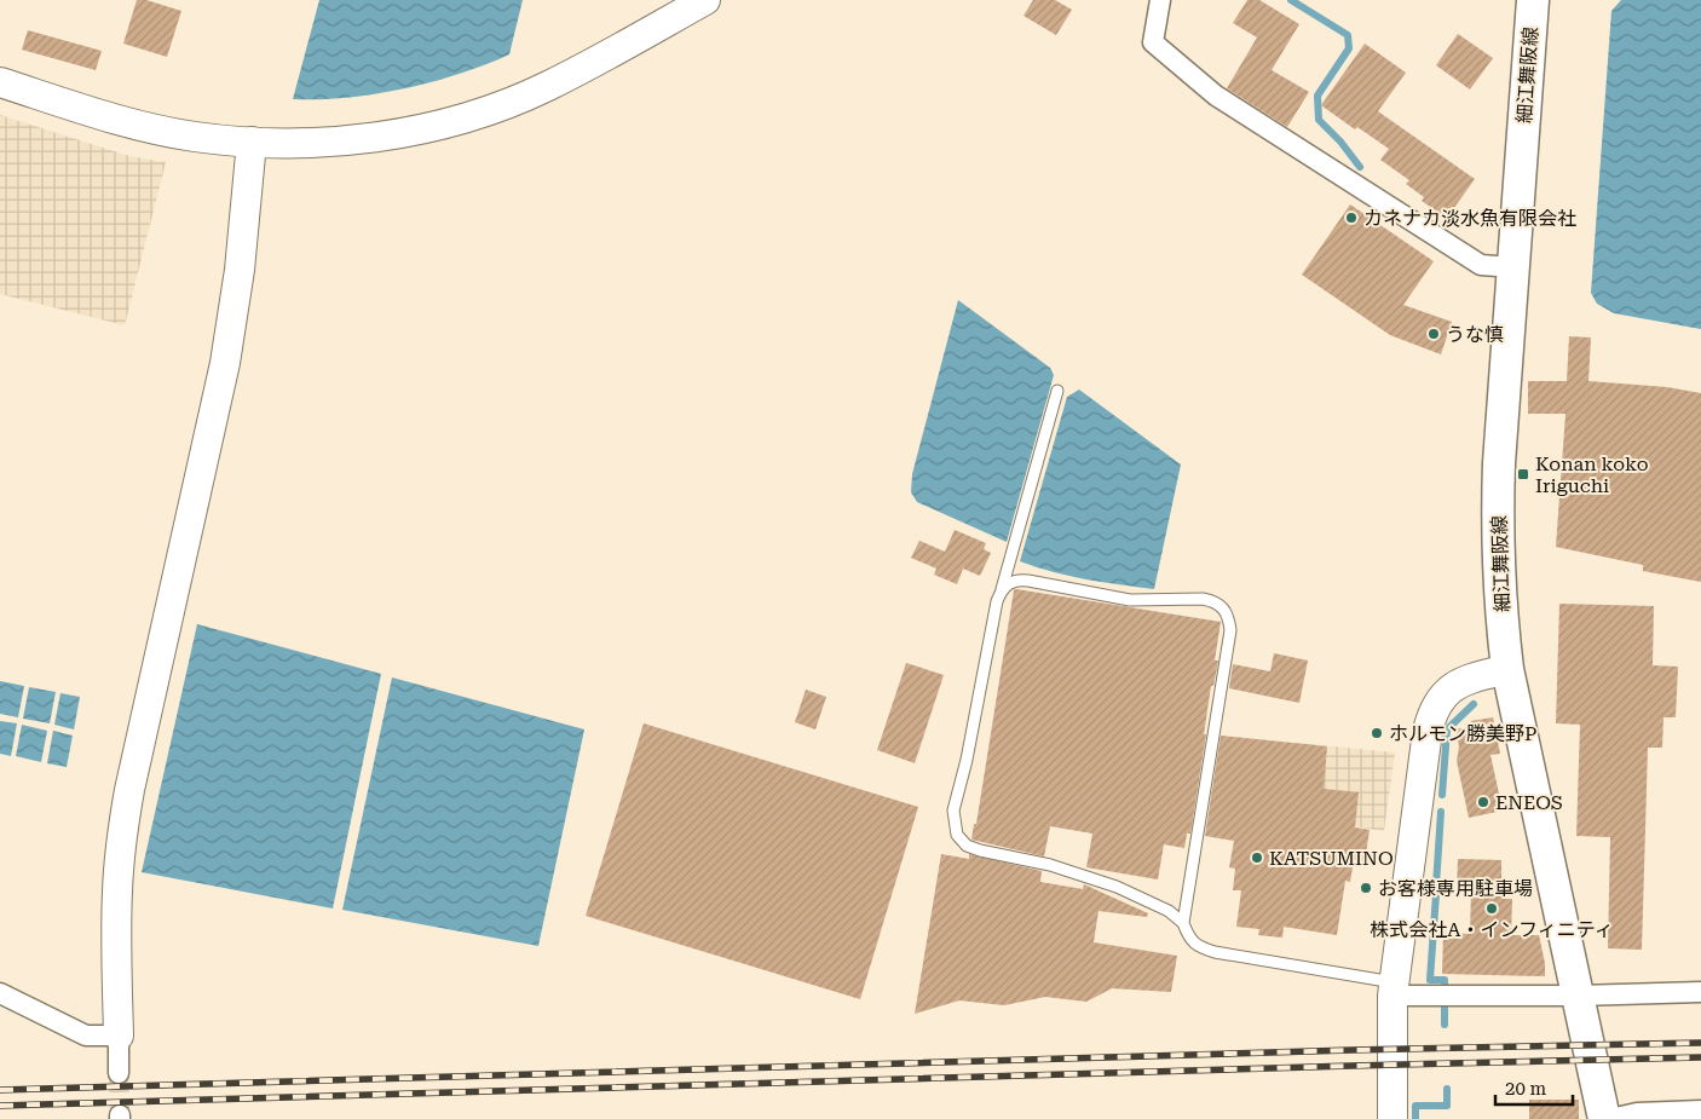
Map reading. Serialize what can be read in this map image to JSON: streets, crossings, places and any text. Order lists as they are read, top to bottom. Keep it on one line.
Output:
{"streets":{"main road":["細江舞阪線"]},"places":{"other":["カネナカ淡水魚有限会社","うな慎","ホルモン勝美野P","ENEOS","KATSUMINO","お客様専用駐車場","株式会社A・インフィニティ"],"transit":["Konan koko Iriguchi"]},"scale_bar":"20 m"}
